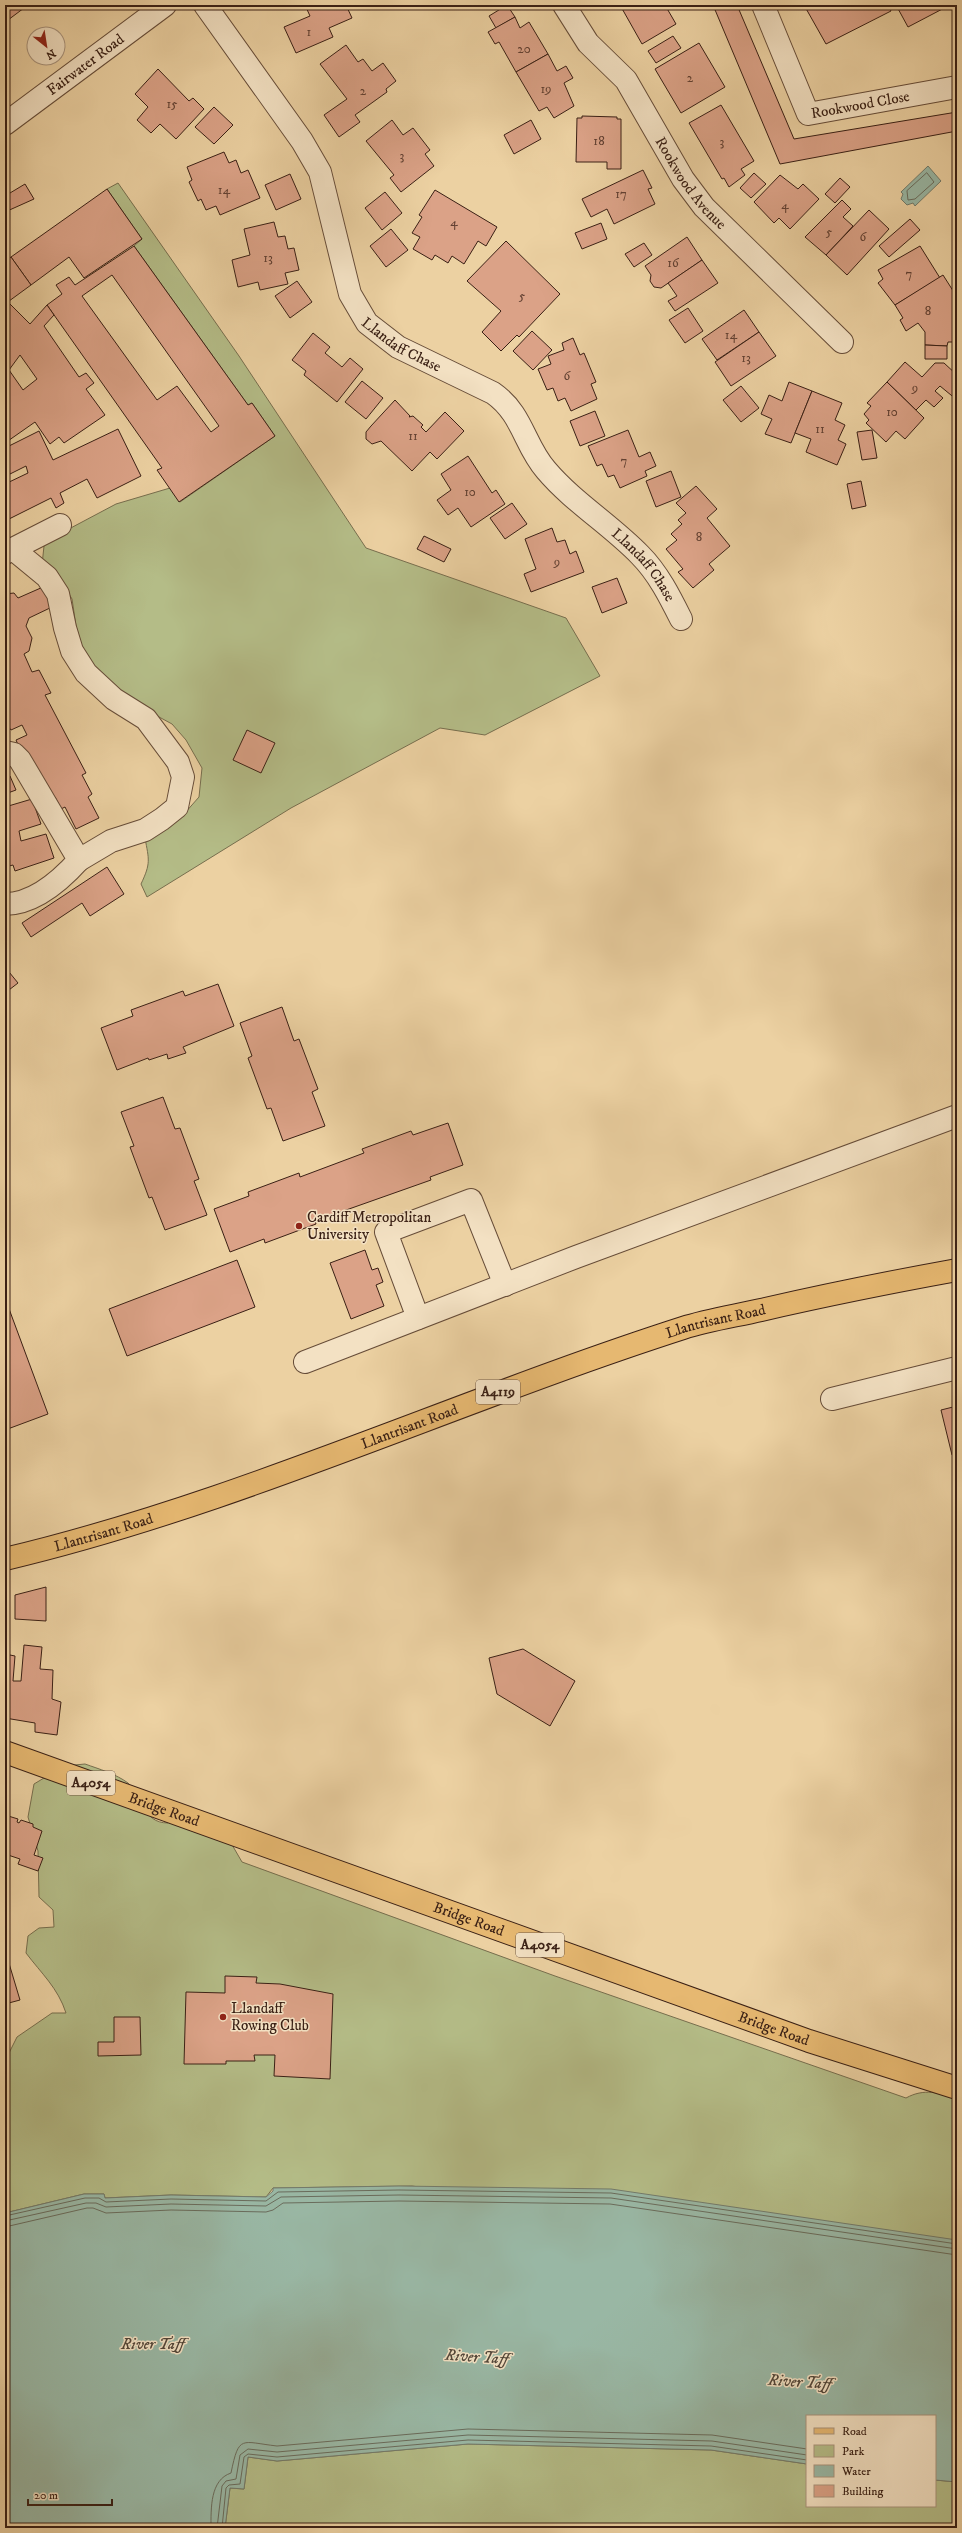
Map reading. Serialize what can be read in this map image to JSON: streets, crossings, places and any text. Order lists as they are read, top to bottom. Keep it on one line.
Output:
{"streets":{"main road":["Llantrisant Road","A4119","A4054","Bridge Road"],"street":["Fairwater Road","Rookwood Close","Rookwood Avenue","Llandaff Chase"]},"water":["River Taff"],"places":["Cardiff Metropolitan University","Llandaff Rowing Club"],"house_numbers":["1","20","2","19","2","15","18","3","3","14","17","4","4","5","6","13","16","7","5","8","14","13","6","9","10","11","11","7","10","8","9"],"legend":["Road","Park","Water","Building"],"scale_bar":"20 m","north":"bottom right"}
